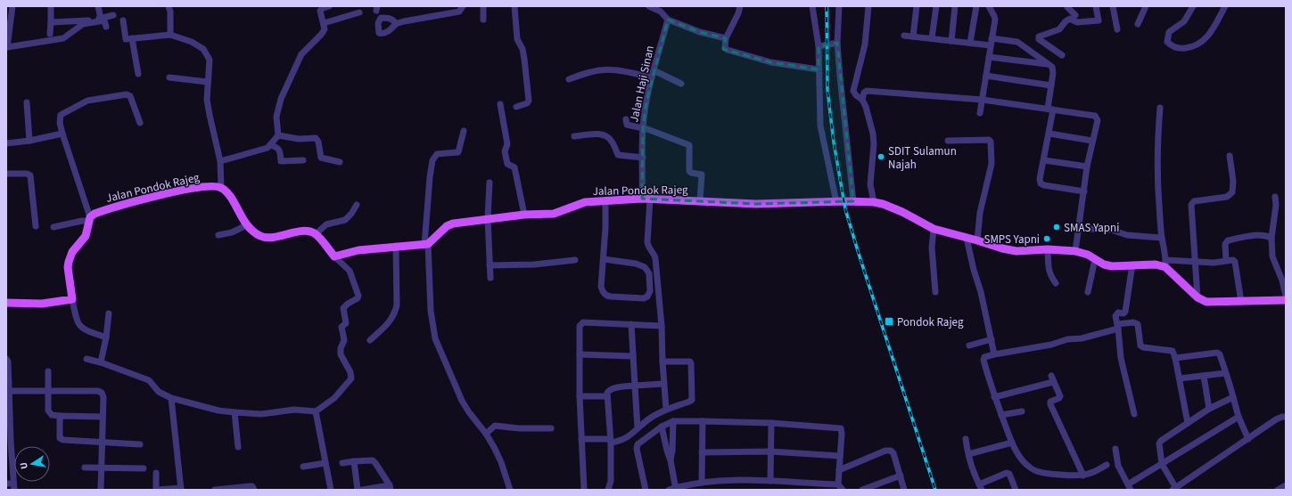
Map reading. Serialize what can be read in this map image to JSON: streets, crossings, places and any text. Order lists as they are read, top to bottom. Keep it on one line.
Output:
{"streets":{"main road":["Jalan Pondok Rajeg"],"street":["Jalan Haji Sinan"]},"crossings":[["Jalan Haji Sinan","Jalan Pondok Rajeg"]],"places":{"other":["SDIT Sulamun Najah","SMAS Yapni","SMPS Yapni"],"transit":["Pondok Rajeg"]},"north":"left"}
